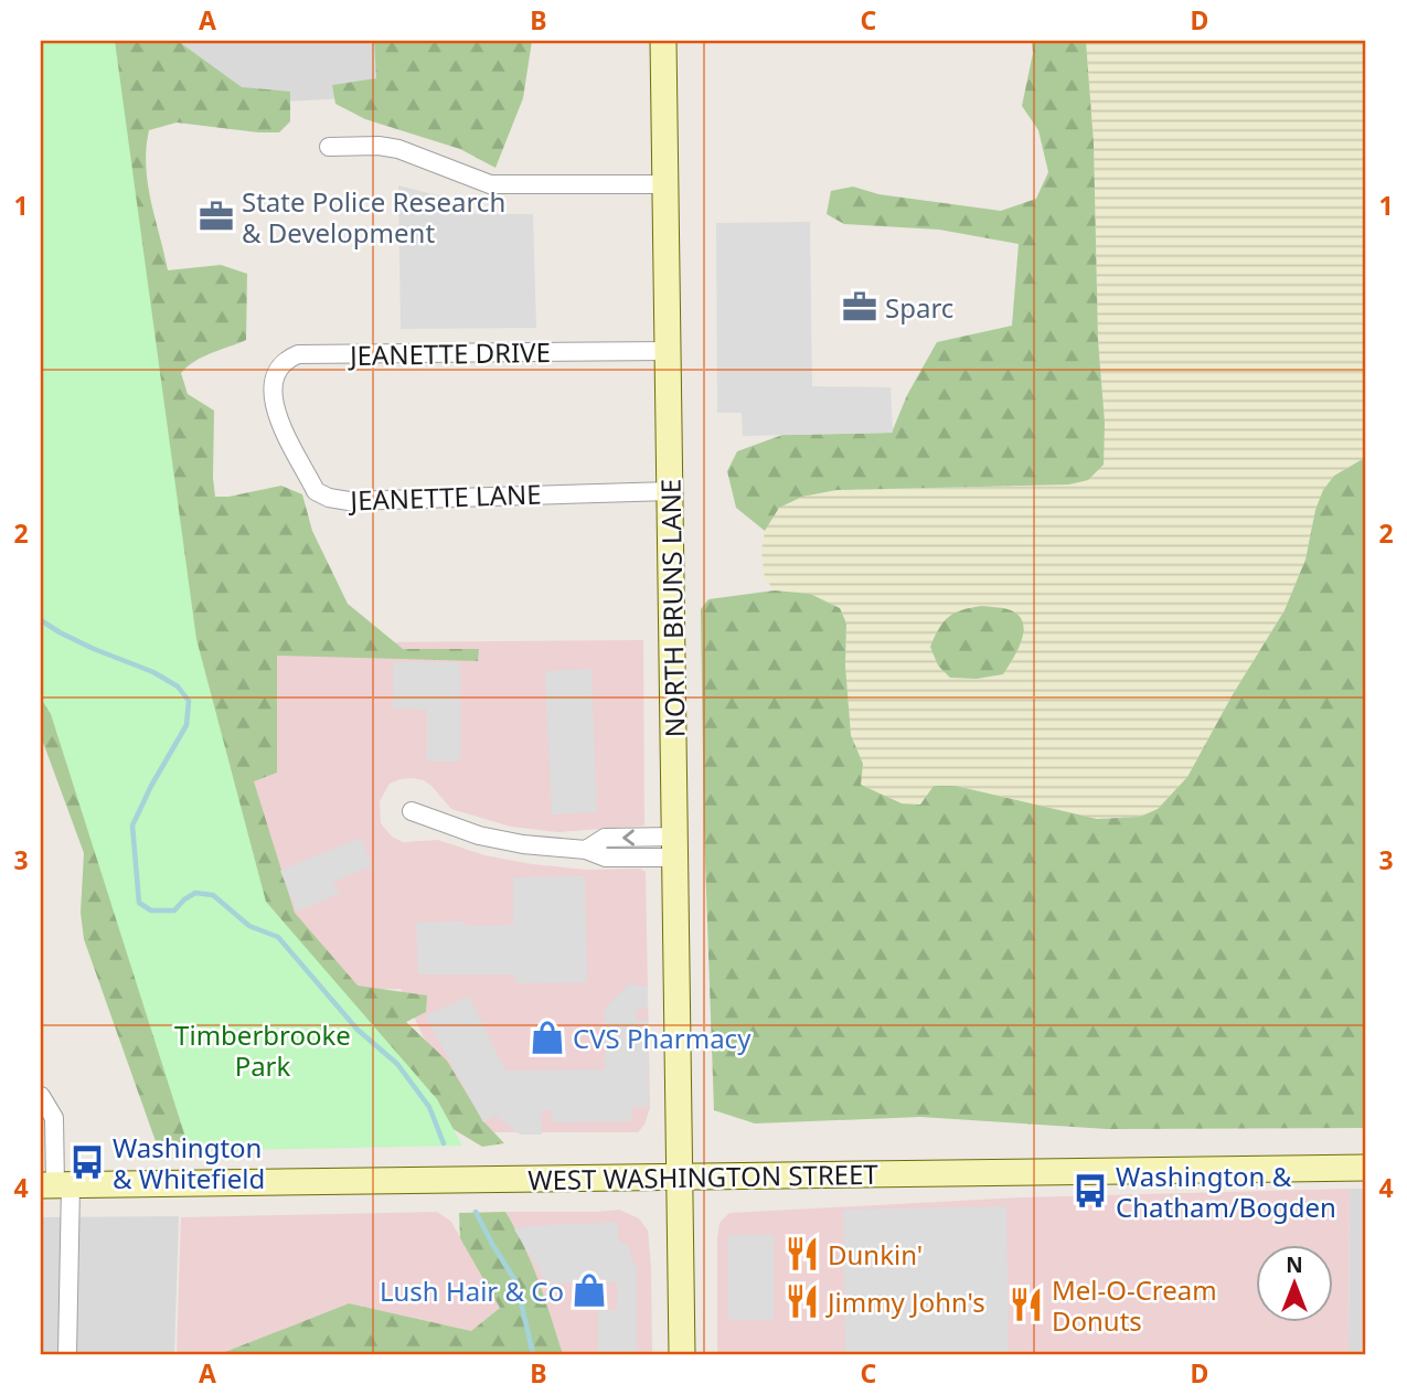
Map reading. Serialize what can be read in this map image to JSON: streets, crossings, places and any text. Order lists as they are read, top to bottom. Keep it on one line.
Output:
{"streets":{"main road":["NORTH BRUNS LANE","WEST WASHINGTON STREET"],"street":["JEANETTE DRIVE","JEANETTE LANE"]},"crossings":[["JEANETTE DRIVE","JEANETTE LANE"],["JEANETTE DRIVE","NORTH BRUNS LANE"],["JEANETTE LANE","NORTH BRUNS LANE"],["NORTH BRUNS LANE","WEST WASHINGTON STREET"]],"parks":["Timberbrooke Park"],"places":{"office":["State Police Research & Development","Sparc"],"shop":["CVS Pharmacy","Lush Hair & Co"],"bus stop":["Washington & Whitefield","Washington & Chatham/Bogden"],"restaurant":["Dunkin'","Jimmy John's","Mel-O-Cream Donuts"]},"north":"top","grid":{"columns":["A","B","C","D"],"rows":["1","2","3","4"]}}
